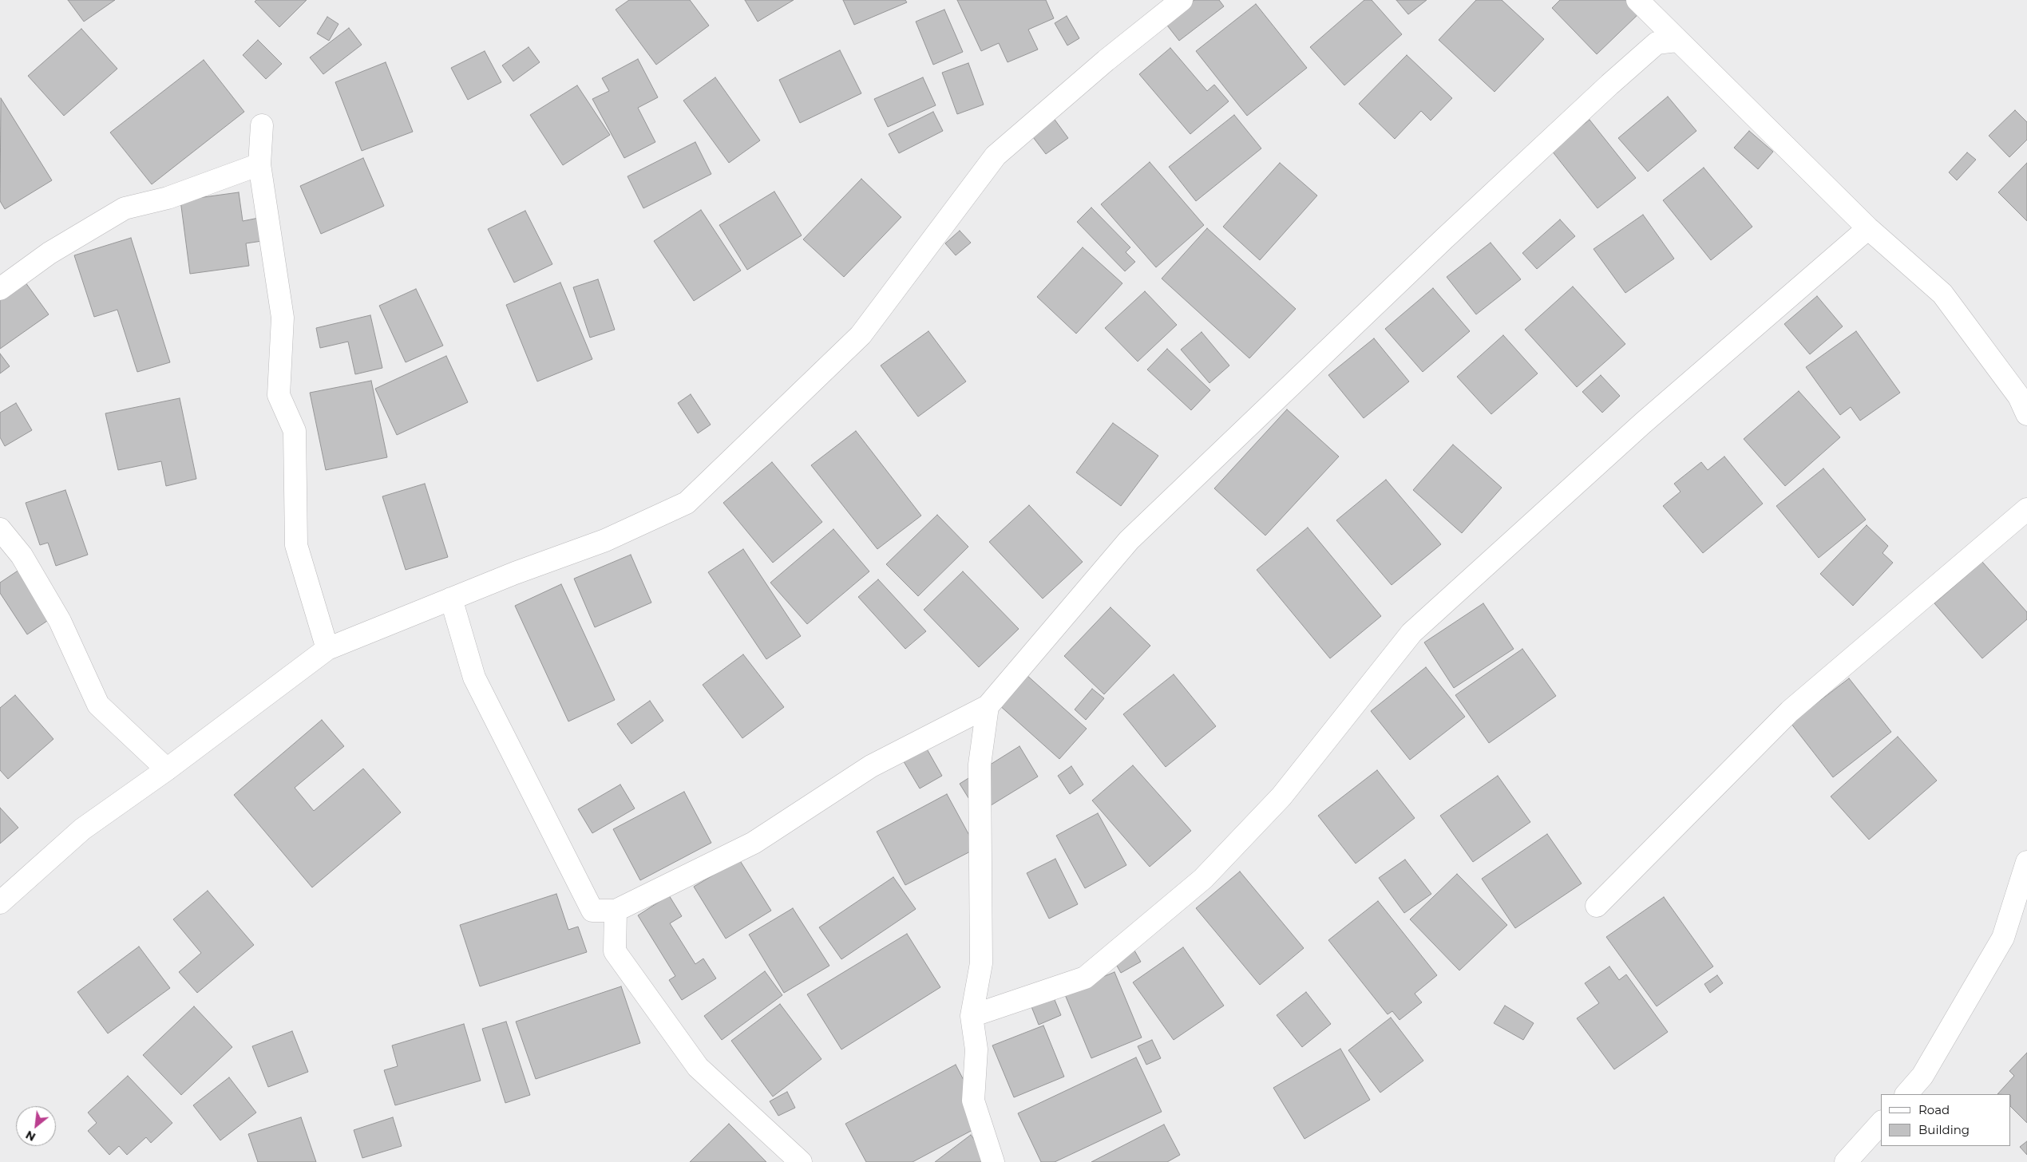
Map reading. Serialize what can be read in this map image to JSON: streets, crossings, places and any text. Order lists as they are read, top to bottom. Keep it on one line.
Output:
{"legend":["Road","Building"],"north":"bottom left"}
